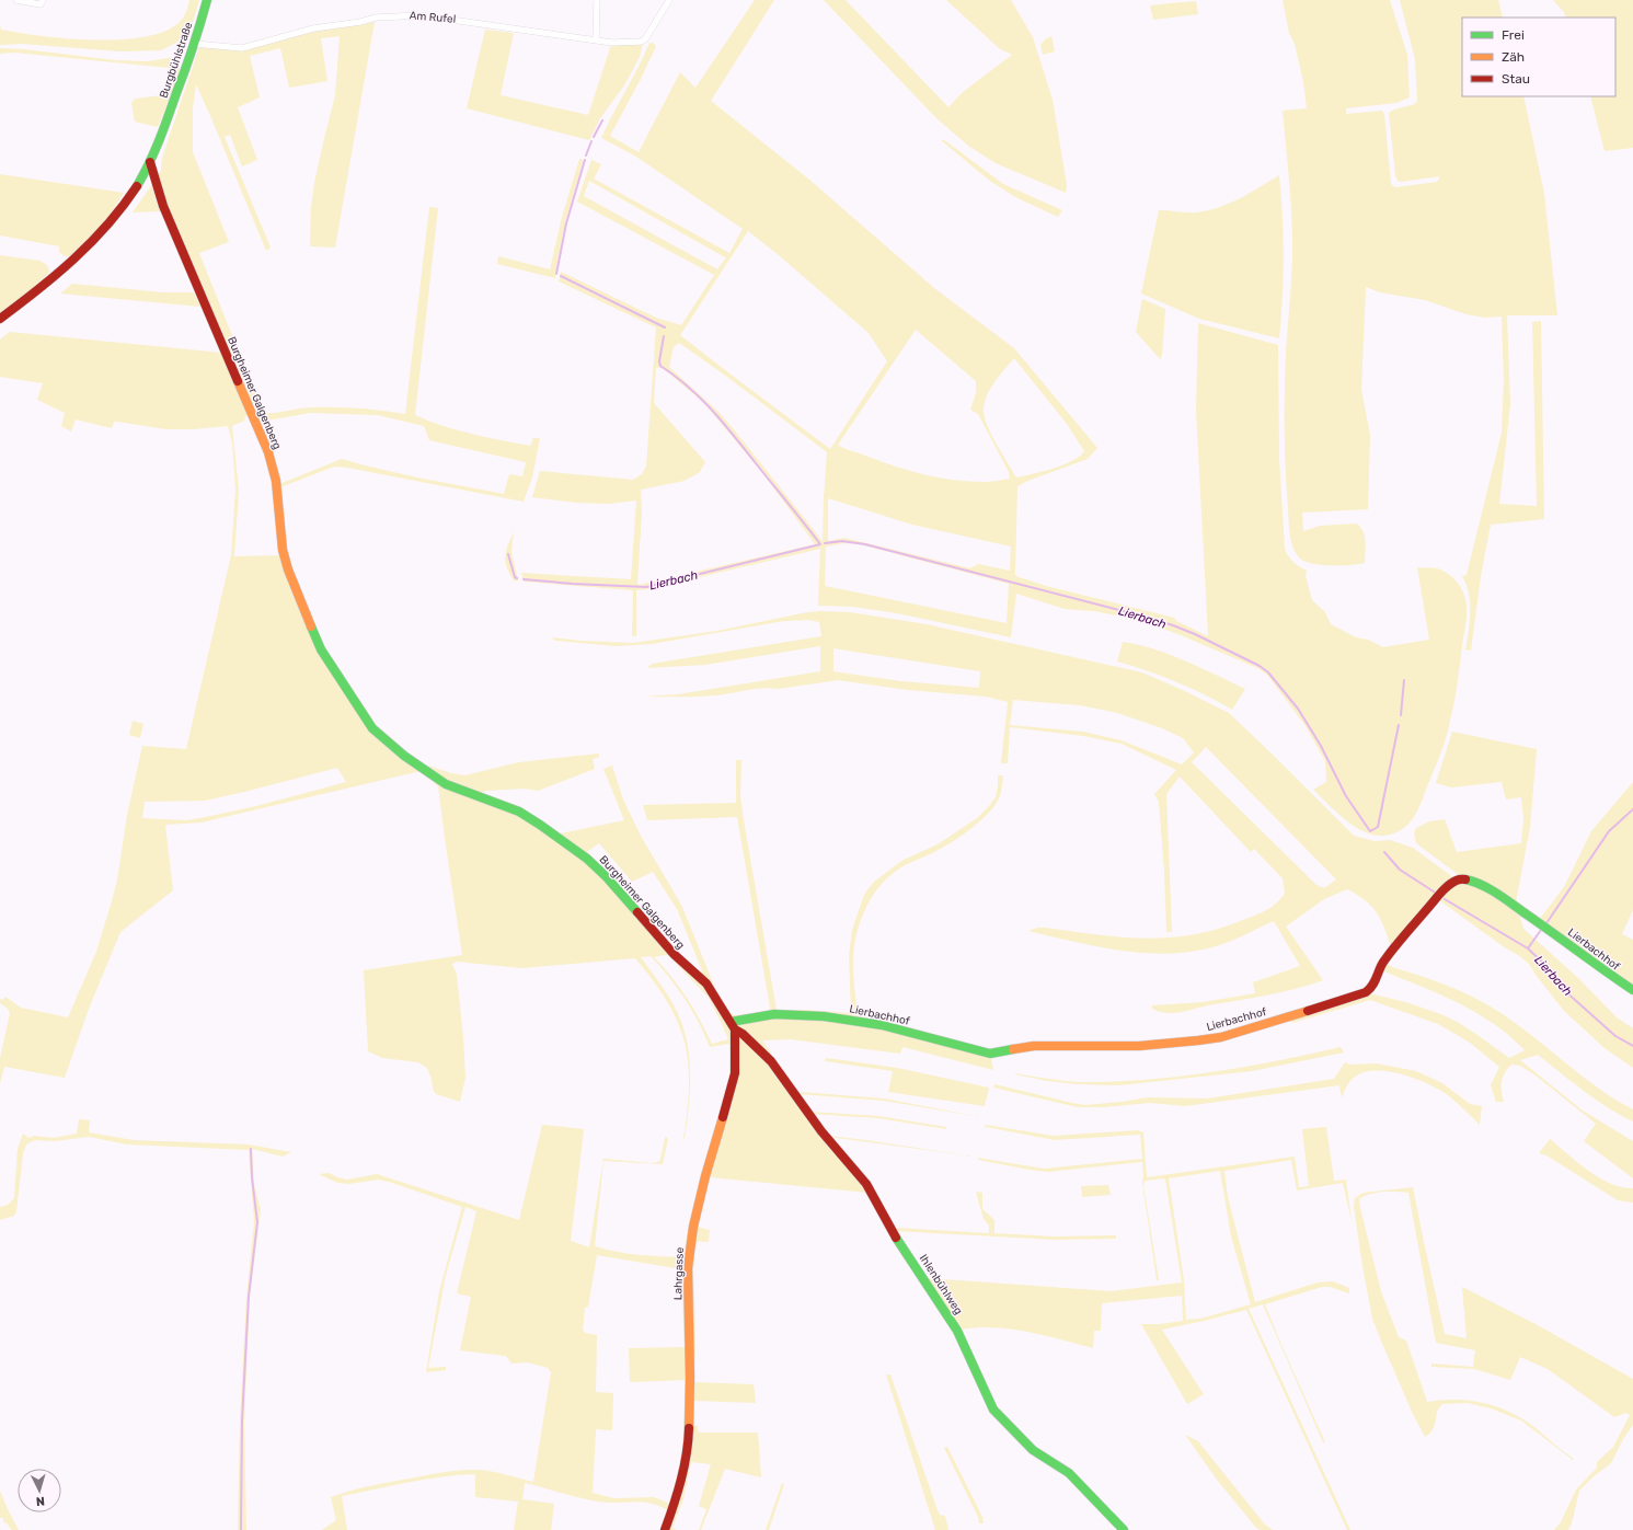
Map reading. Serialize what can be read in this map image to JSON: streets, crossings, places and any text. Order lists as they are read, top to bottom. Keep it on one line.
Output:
{"streets":{"street":["Am Rufel","Burgbühlstraße","Burgheimer Galgenberg","Lierbachhof","Lahrgasse","Ihlenbühlweg"]},"crossings":[["Am Rufel","Burgbühlstraße"],["Burgbühlstraße","Burgheimer Galgenberg"],["Burgheimer Galgenberg","Lierbachhof"],["Burgheimer Galgenberg","Lahrgasse"],["Burgheimer Galgenberg","Ihlenbühlweg"],["Lierbachhof","Lahrgasse"],["Lierbachhof","Ihlenbühlweg"],["Lahrgasse","Ihlenbühlweg"]],"water":["Lierbach"],"legend":["Frei","Zäh","Stau"],"north":"bottom"}
